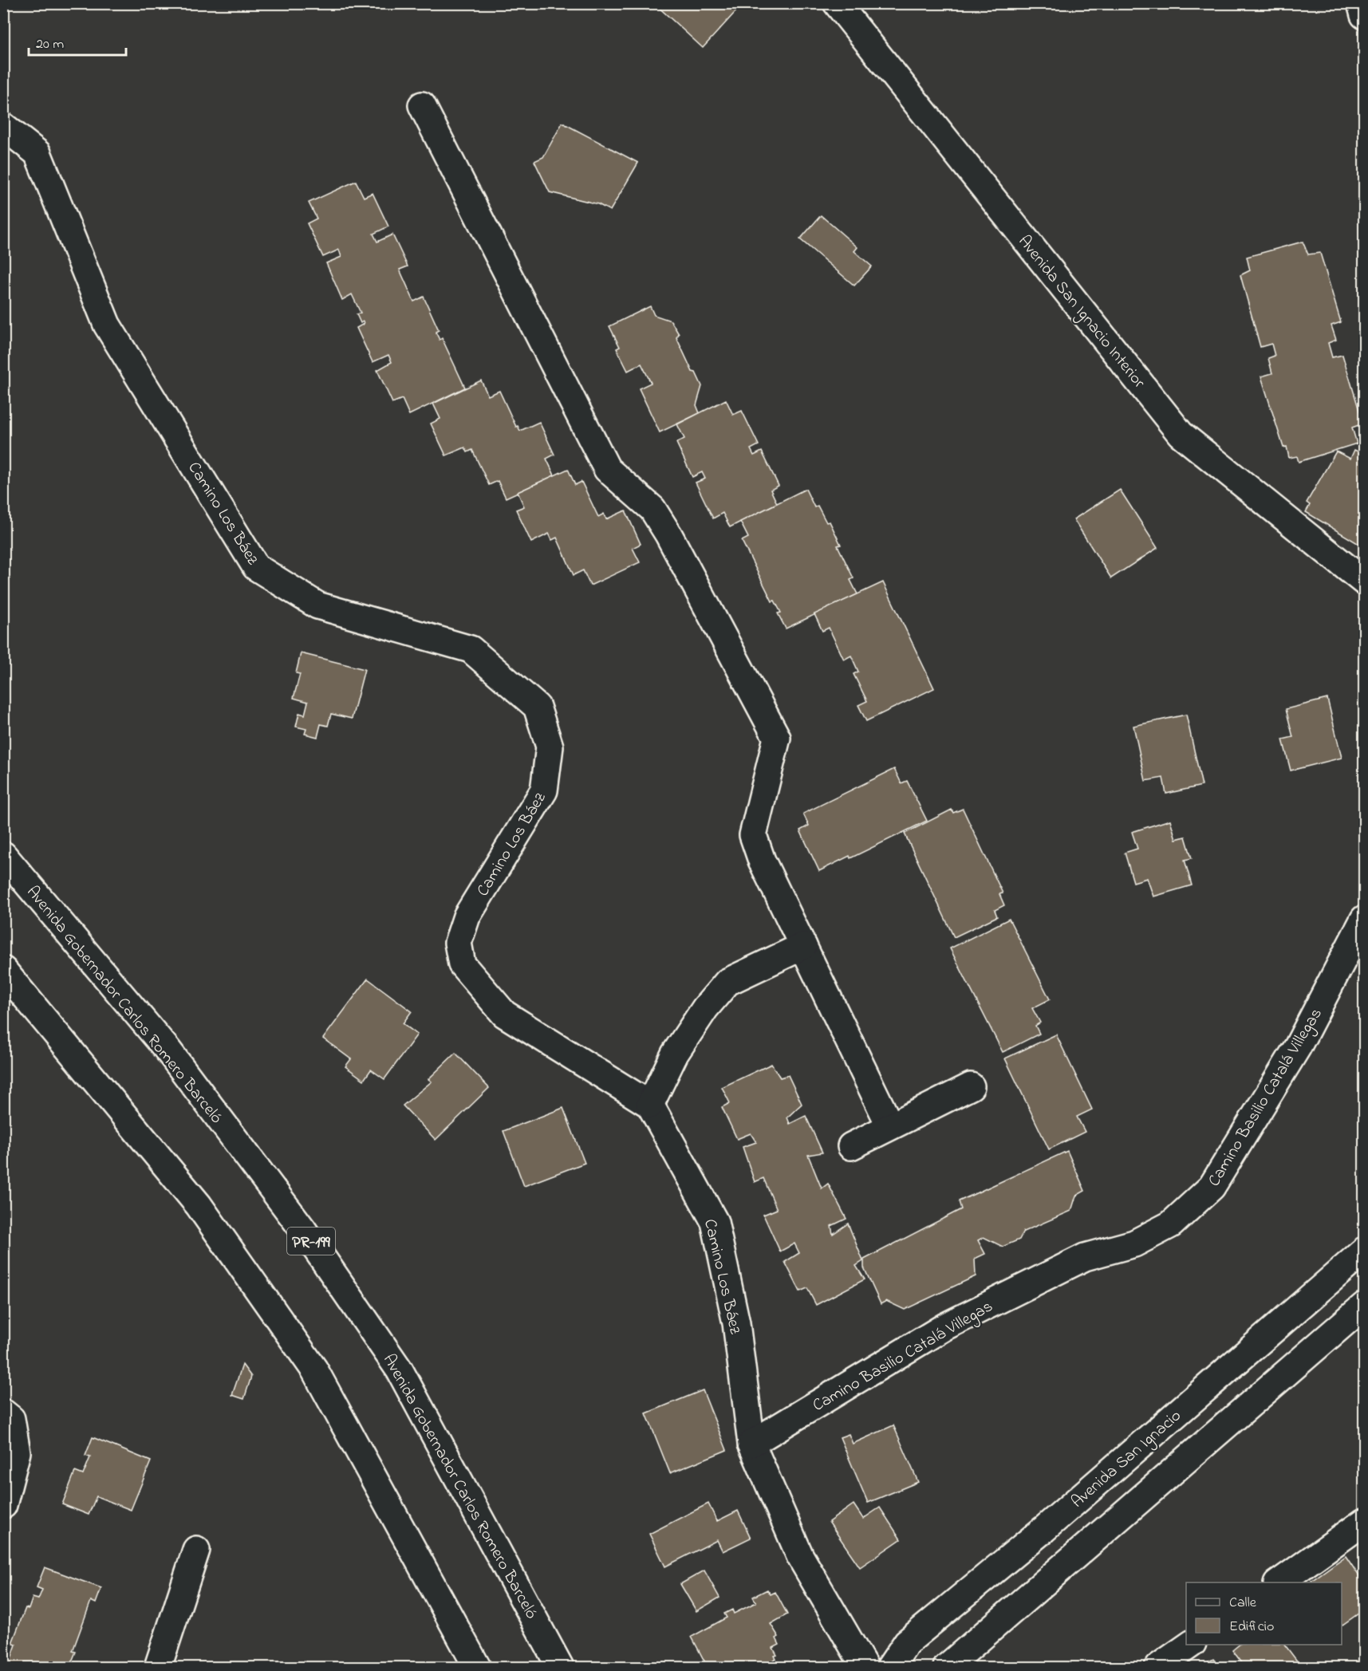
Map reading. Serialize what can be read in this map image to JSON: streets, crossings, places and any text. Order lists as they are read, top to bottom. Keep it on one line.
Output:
{"streets":{"street":["Avenida San Ignacio Interior","Camino Los Báez","Avenida Gobernador Carlos Romero Barceló","Camino Basilio Catalá Villegas","PR-199","Avenida San Ignacio"]},"crossings":[["Camino Los Báez","Camino Basilio Catalá Villegas"]],"legend":["Calle","Edificio"],"scale_bar":"20 m"}
